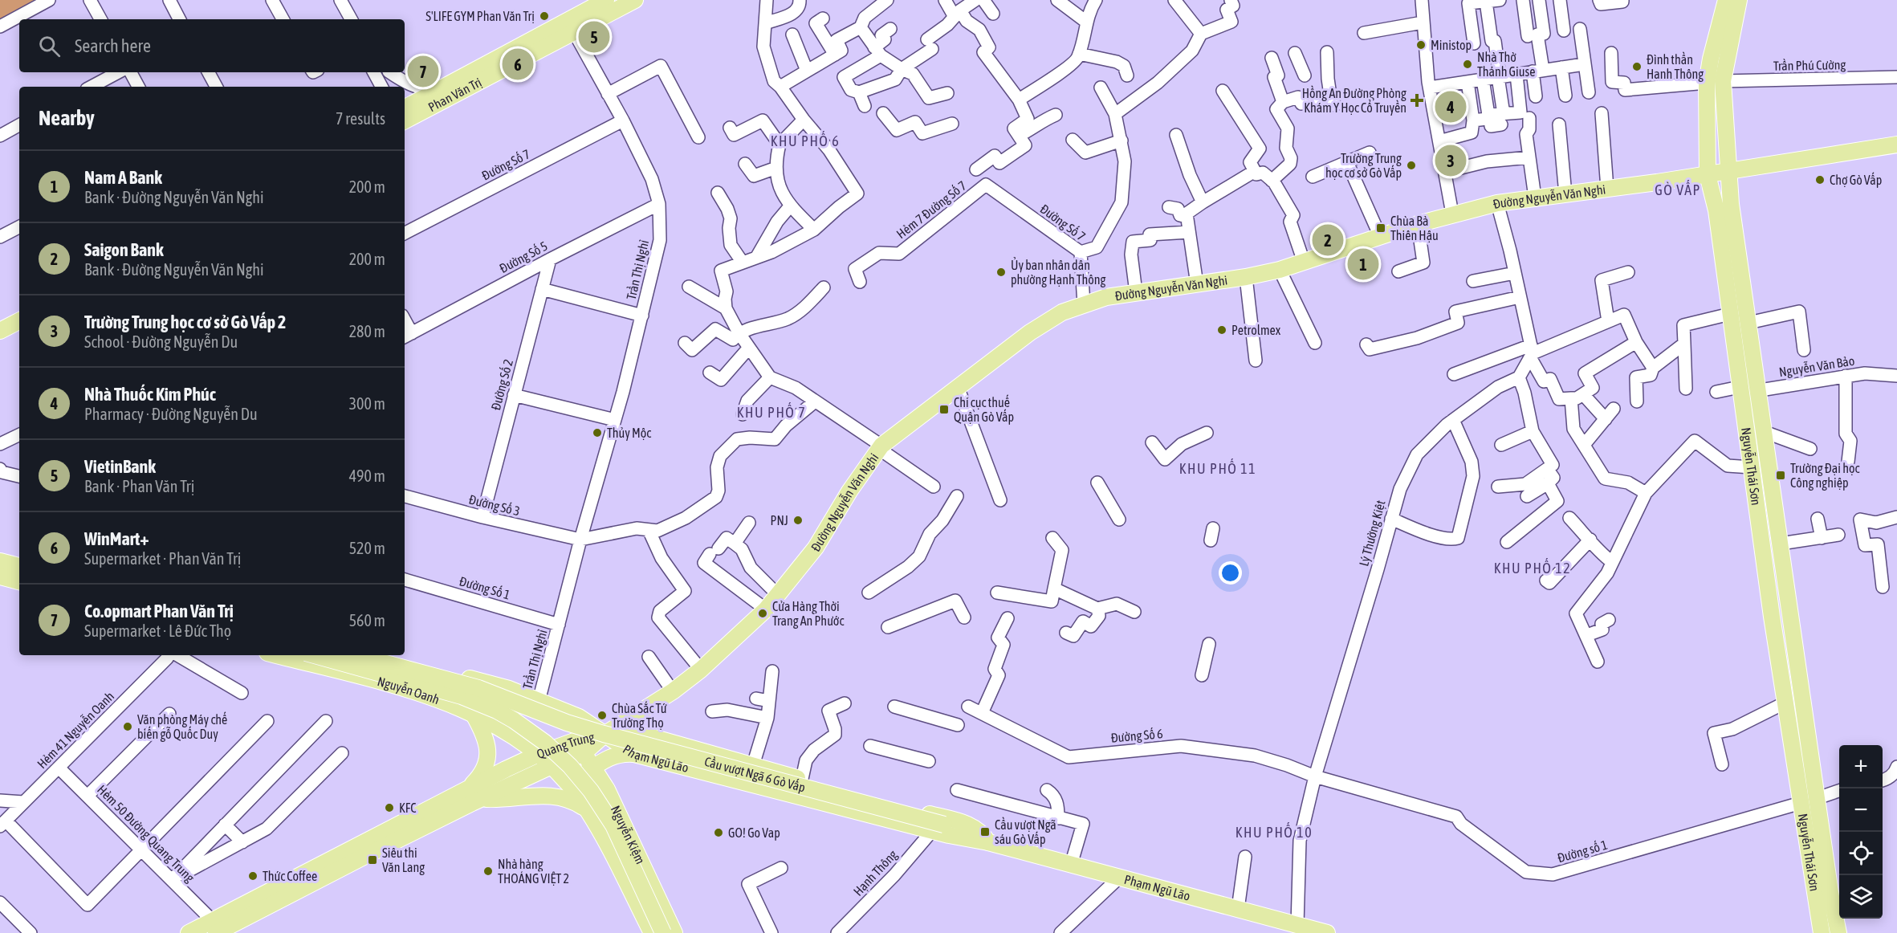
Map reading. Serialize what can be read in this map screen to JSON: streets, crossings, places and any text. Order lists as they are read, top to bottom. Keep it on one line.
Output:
{"streets":{"main road":["Phan Văn Trị","Đường Nguyễn Văn Nghi","Nguyễn Thái Sơn","Nguyễn Oanh","Quang Trung","Phạm Ngũ Lão","Cầu vượt Ngã 6 Gò Vấp","Nguyễn Kiệm"],"street":["Trần Phú Cường","Đường Số 7","Hẻm 7 Đường Số 7","Đường Số 5","Trần Thị Nghỉ","Nguyễn Văn Bảo","Đường Số 2","Đường Số 3","Lý Thường Kiệt","Đường Số 1","Hẻm 41 Nguyễn Oanh","Đường Số 6","Hẻm 50 Đường Quang Trung","Đường số 1","Hạnh Thông"]},"crossings":[["Trần Phú Cường","Nguyễn Thái Sơn"],["Phan Văn Trị","Trần Thị Nghỉ"],["Đường Số 7","Đường Nguyễn Văn Nghi"],["Đường Số 7","Hẻm 7 Đường Số 7"],["Đường Số 7","Trần Thị Nghỉ"],["Đường Nguyễn Văn Nghi","Nguyễn Thái Sơn"],["Đường Nguyễn Văn Nghi","Nguyễn Oanh"],["Đường Nguyễn Văn Nghi","Quang Trung"],["Đường Nguyễn Văn Nghi","Phạm Ngũ Lão"],["Đường Số 5","Trần Thị Nghỉ"],["Đường Số 5","Đường Số 2"],["Trần Thị Nghỉ","Đường Số 3"],["Trần Thị Nghỉ","Đường Số 1"],["Trần Thị Nghỉ","Nguyễn Oanh"],["Nguyễn Văn Bảo","Nguyễn Thái Sơn"],["Đường Số 2","Đường Số 3"],["Nguyễn Thái Sơn","Đường số 1"],["Lý Thường Kiệt","Đường Số 6"],["Lý Thường Kiệt","Phạm Ngũ Lão"],["Lý Thường Kiệt","Đường số 1"],["Nguyễn Oanh","Quang Trung"],["Nguyễn Oanh","Phạm Ngũ Lão"],["Nguyễn Oanh","Nguyễn Kiệm"],["Hẻm 41 Nguyễn Oanh","Hẻm 50 Đường Quang Trung"],["Đường Số 6","Đường số 1"],["Quang Trung","Phạm Ngũ Lão"],["Quang Trung","Hẻm 50 Đường Quang Trung"],["Quang Trung","Nguyễn Kiệm"],["Phạm Ngũ Lão","Cầu vượt Ngã 6 Gò Vấp"],["Phạm Ngũ Lão","Hạnh Thông"],["Cầu vượt Ngã 6 Gò Vấp","Hạnh Thông"]],"districts":["KHU PHỐ 6","GÒ VẤP","KHU PHỐ 7","KHU PHỐ 11","KHU PHỐ 12","KHU PHỐ 10"],"places":{"other":["S'LIFE GYM Phan Văn Trị","Ministop","Nhà Thờ Thánh Giuse","Đình thần Hanh Thông","Trường Trung học cơ sở Gò Vấp","Chợ Gò Vấp","Ủy ban nhân dân phường Hạnh Thông","Petrolmex","Thủy Mộc","PNJ","Cửa Hàng Thời Trang An Phước","Chùa Sắc Tứ Trường Thọ","Văn phòng Máy chế biến gỗ Quốc Duy","KFC","GO! Go Vap","Nhà hàng THOÁNG VIỆT 2","Thức Coffee"],"health":["Hồng An Đường Phòng Khám Y Học Cổ Truyền"],"transit":["Chùa Bà Thiên Hậu","Chi cục thuế Quận Gò Vấp","Trường Đại học Công nghiệp","Cầu vượt Ngã sáu Gò Vấp","Siêu thi Văn Lang"]},"page":{"pins":["5","6","7","4","3","2","1"],"search":"Search here","heading":["Nearby","7 results"],"list":[{"mark":"1","name":"Nam A Bank","note":"Bank · Đường Nguyễn Văn Nghi","value":"200 m"},{"mark":"2","name":"Saigon Bank","note":"Bank · Đường Nguyễn Văn Nghi","value":"200 m"},{"mark":"3","name":"Trường Trung học cơ sở Gò Vấp 2","note":"School · Đường Nguyễn Du","value":"280 m"},{"mark":"4","name":"Nhà Thuốc Kim Phúc","note":"Pharmacy · Đường Nguyễn Du","value":"300 m"},{"mark":"5","name":"VietinBank","note":"Bank · Phan Văn Trị","value":"490 m"},{"mark":"6","name":"WinMart+","note":"Supermarket · Phan Văn Trị","value":"520 m"},{"mark":"7","name":"Co.opmart Phan Văn Trị","note":"Supermarket · Lê Đức Thọ","value":"560 m"}],"map_buttons":["+","−"]}}
